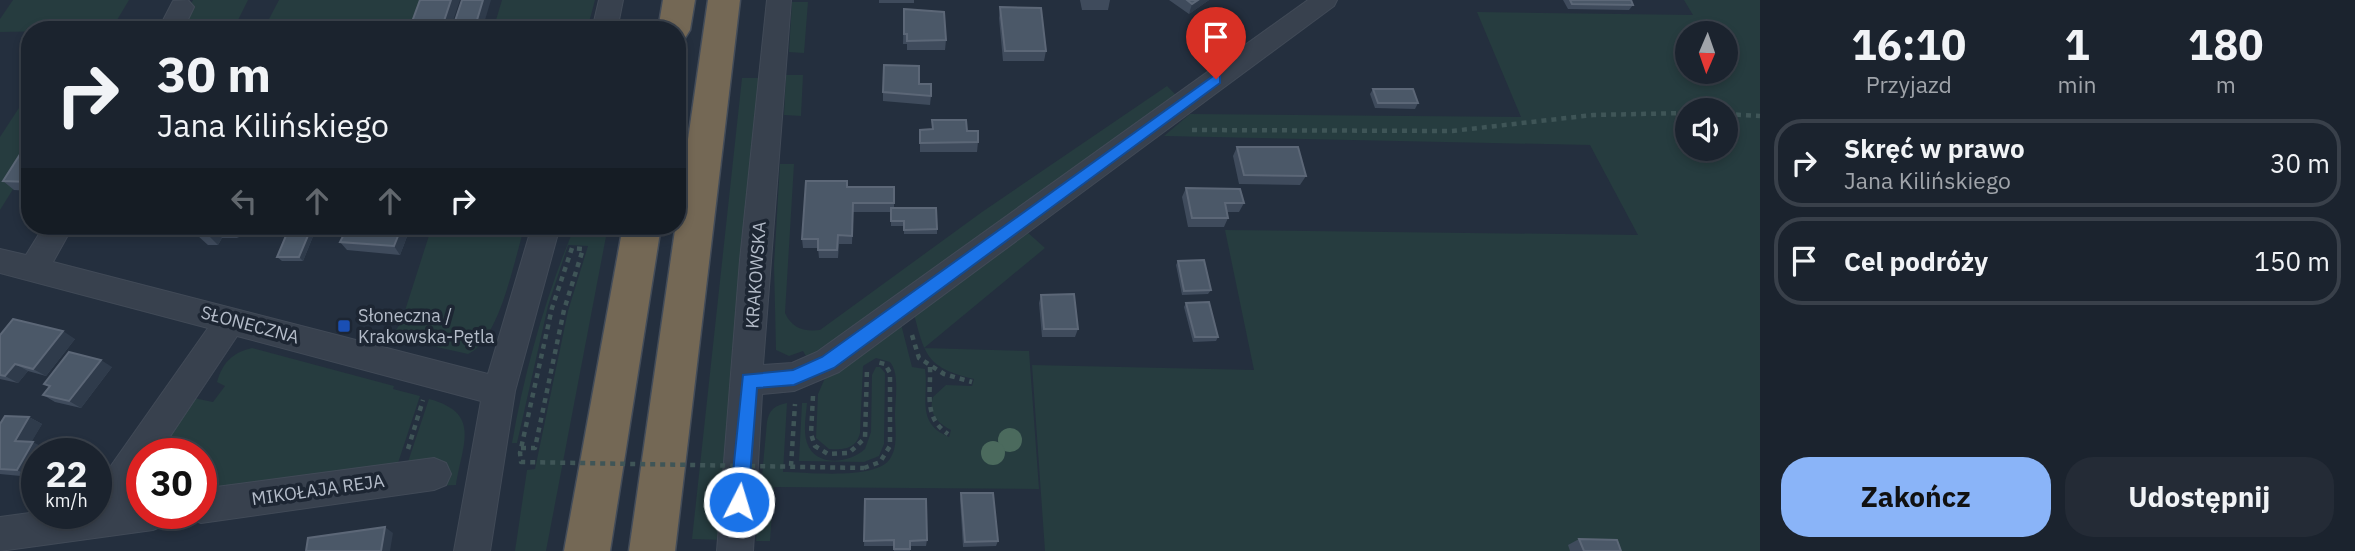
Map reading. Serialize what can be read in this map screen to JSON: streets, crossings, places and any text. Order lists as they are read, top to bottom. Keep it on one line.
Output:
{"streets":{"street":["KRAKOWSKA","SŁONECZNA","MIKOŁAJA REJA"]},"places":{"transit":["Słoneczna / Krakowska-Pętla"]},"north":"bottom","page":{"eta":["16:10","Przyjazd","1","min","180","m"],"turn":["30 m","Jana Kilińskiego"],"list":[{"name":"Skręć w prawo","note":"Jana Kilińskiego","value":"30 m"},{"name":"Cel podróży","value":"150 m"}],"speed":"22 km/h","limit":"30","buttons":["Zakończ","Udostępnij"]}}
